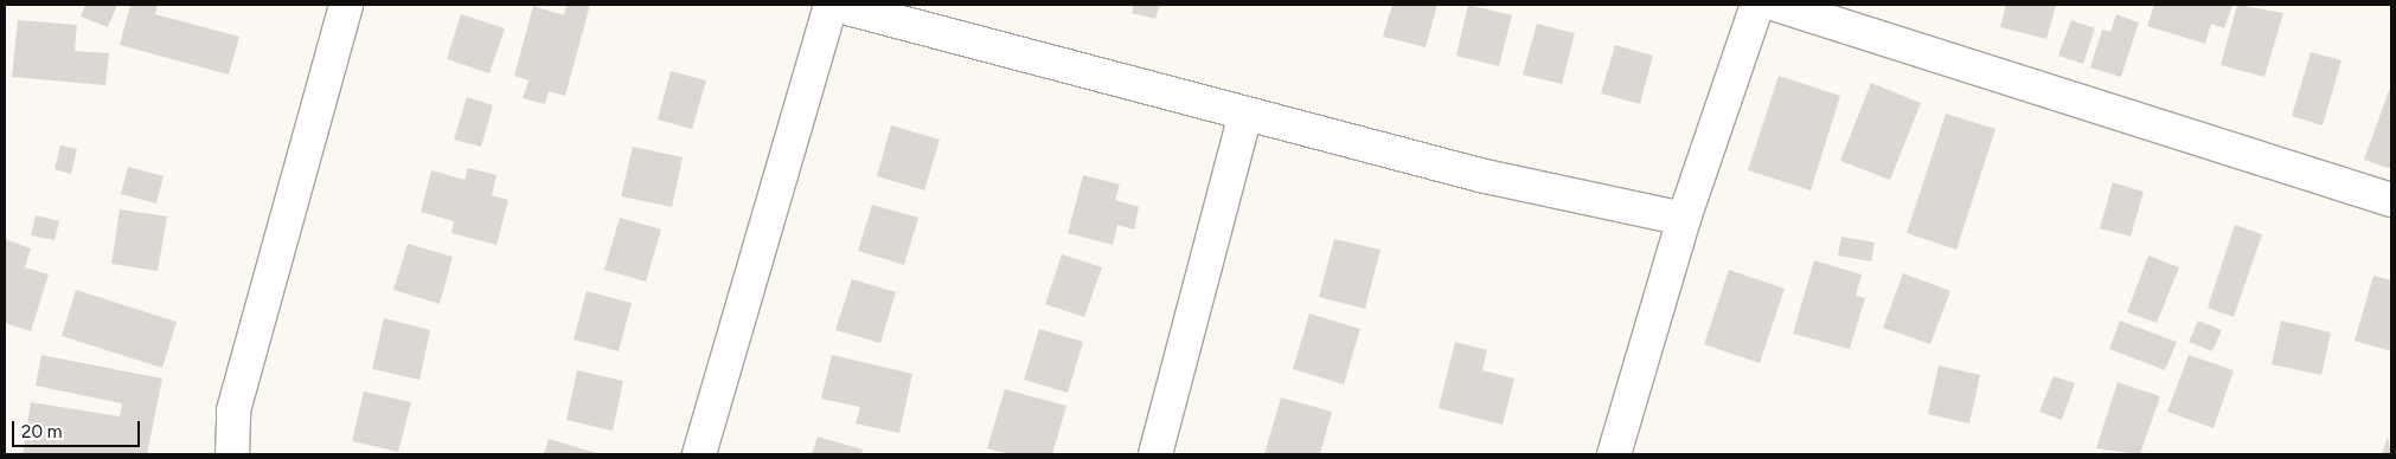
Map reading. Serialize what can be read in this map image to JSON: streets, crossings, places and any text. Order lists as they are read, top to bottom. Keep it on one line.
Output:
{"scale_bar":"20 m"}
